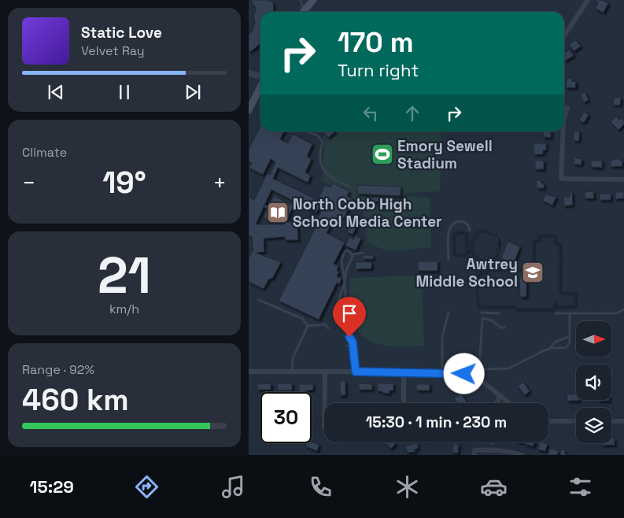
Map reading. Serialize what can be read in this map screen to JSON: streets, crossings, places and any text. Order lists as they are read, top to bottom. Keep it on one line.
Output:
{"places":{"sports":["Emory Sewell Stadium"],"library":["North Cobb High School Media Center"],"school or university":["Awtrey Middle School"]},"north":"right","page":{"turn":["170 m","Turn right"],"song":["Static Love","Velvet Ray"],"tile":["Climate",["21","km/h"],["Range · 92%","460 km"]],"heat":["−","19°","+"],"limit":"30","trip":"15:30 · 1 min · 230 m","tabs":"15:29"}}
